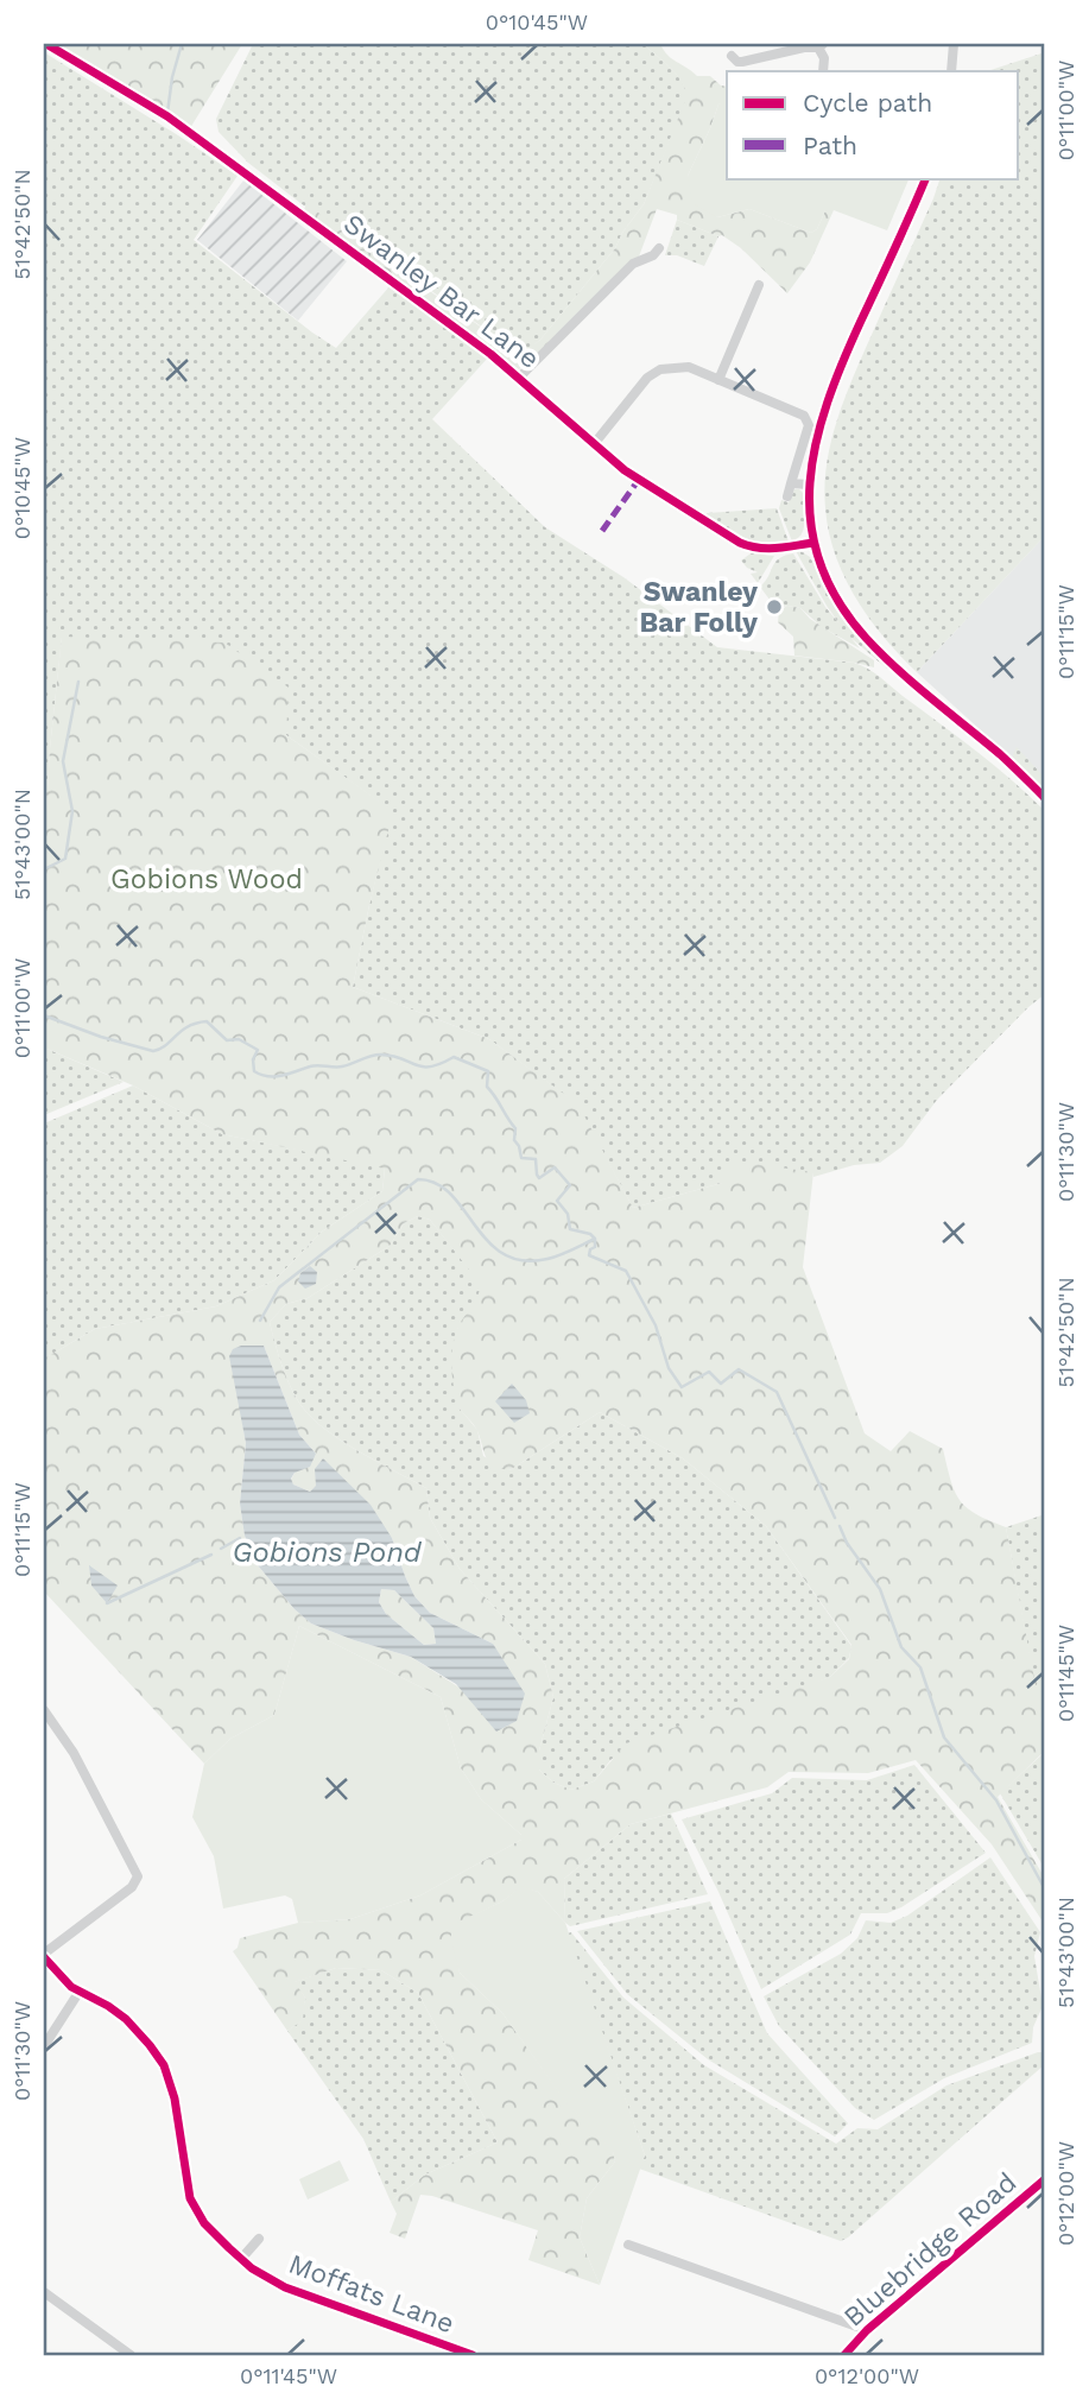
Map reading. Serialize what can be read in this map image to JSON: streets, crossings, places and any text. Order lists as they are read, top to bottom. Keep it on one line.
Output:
{"streets":{"street":["Swanley Bar Lane","Bluebridge Road","Moffats Lane"]},"water":["Gobions Pond"],"parks":["Gobions Wood"],"places":["Swanley Bar Folly"],"legend":["Cycle path","Path"],"coordinates":["0°10'45\"W","0°11'00\"W","51°42'50\"N","0°11'15\"W","51°43'00\"N","0°11'30\"W","0°11'45\"W","0°12'00\"W"]}
